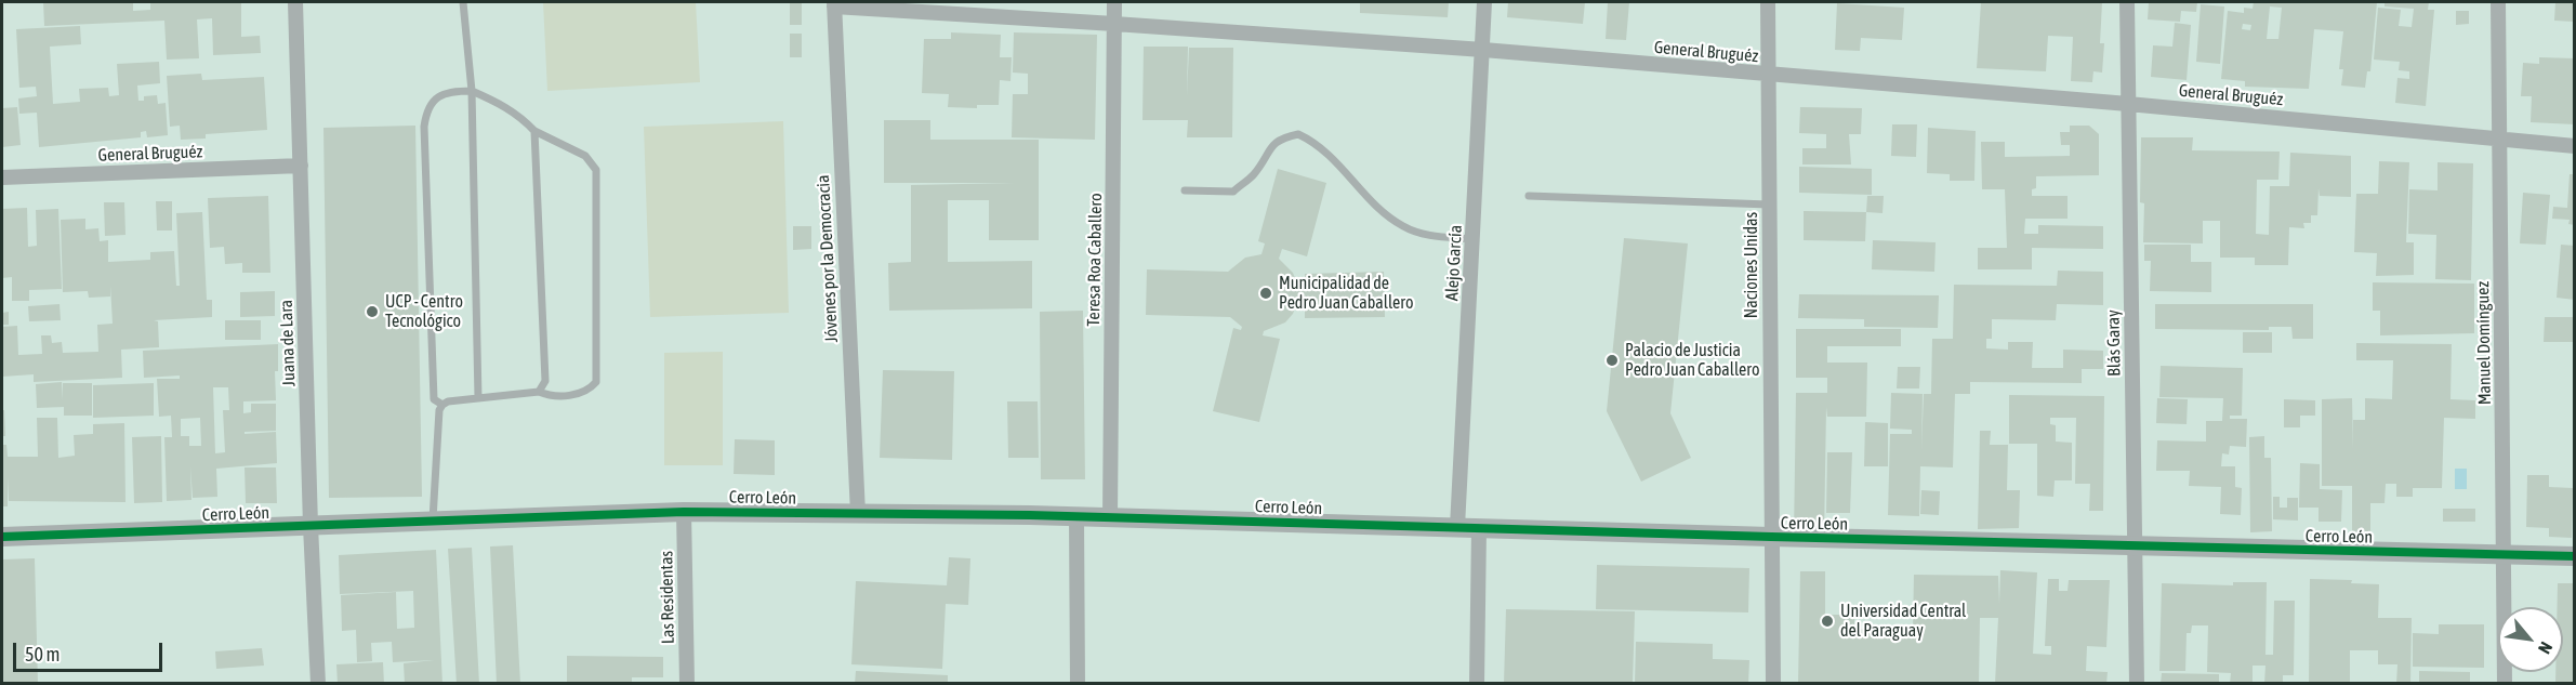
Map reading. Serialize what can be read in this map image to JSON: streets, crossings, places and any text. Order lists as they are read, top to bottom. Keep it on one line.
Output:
{"streets":{"street":["General Bruguéz","Jóvenes por la Democracia","Teresa Roa Caballero","Alejo García","Naciones Unidas","Juana de Lara","Blás Garay","Manuel Domínguez","Cerro León","Las Residentas"]},"crossings":[["General Bruguéz","Jóvenes por la Democracia"],["General Bruguéz","Teresa Roa Caballero"],["General Bruguéz","Alejo García"],["General Bruguéz","Naciones Unidas"],["General Bruguéz","Juana de Lara"],["General Bruguéz","Blás Garay"],["General Bruguéz","Manuel Domínguez"],["Jóvenes por la Democracia","Cerro León"],["Teresa Roa Caballero","Cerro León"],["Alejo García","Cerro León"],["Naciones Unidas","Cerro León"],["Juana de Lara","Cerro León"],["Blás Garay","Cerro León"],["Manuel Domínguez","Cerro León"],["Cerro León","Las Residentas"]],"places":["Municipalidad de Pedro Juan Caballero","UCP - Centro Tecnológico","Palacio de Justicia Pedro Juan Caballero","Universidad Central del Paraguay"],"scale_bar":"50 m","north":"bottom right"}
